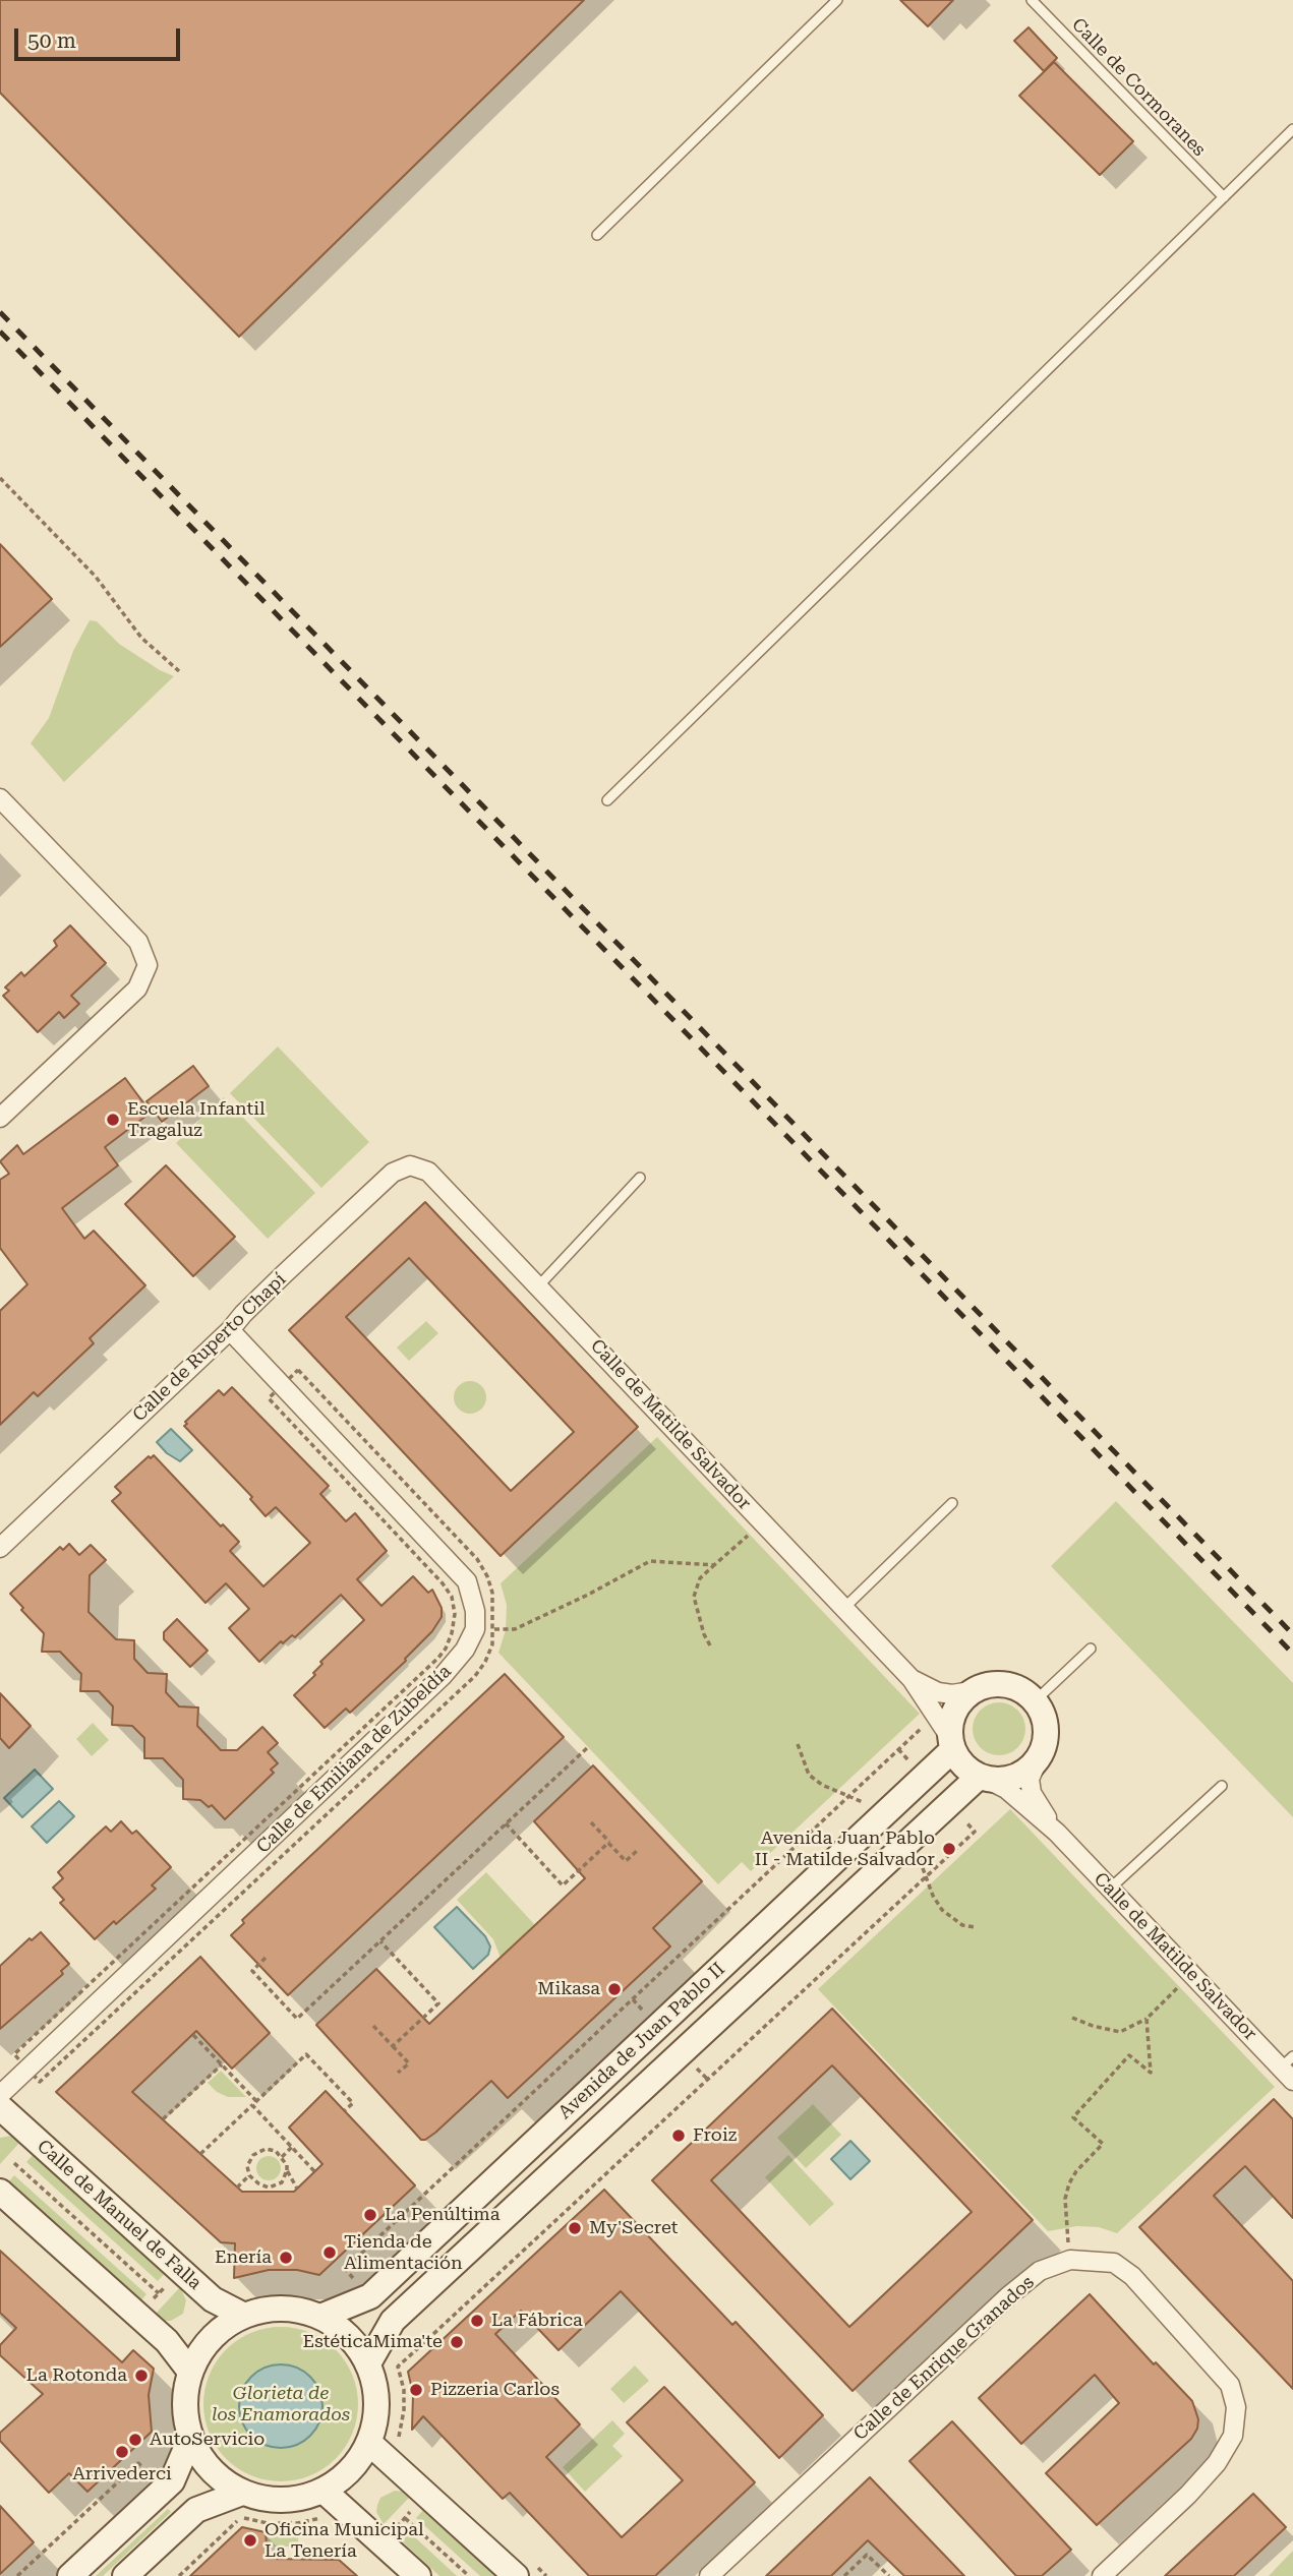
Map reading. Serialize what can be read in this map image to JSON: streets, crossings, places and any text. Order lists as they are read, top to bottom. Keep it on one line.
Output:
{"streets":{"street":["Calle de Ruperto Chapí","Calle de Matilde Salvador","Calle de Emiliana de Zubeldía","Avenida de Juan Pablo II","Calle de Manuel de Falla","Calle de Enrique Granados"],"lane":["Calle de Cormoranes"]},"crossings":[["Calle de Ruperto Chapí","Calle de Matilde Salvador"],["Calle de Matilde Salvador","Avenida de Juan Pablo II"],["Avenida de Juan Pablo II","Calle de Manuel de Falla"]],"parks":["Glorieta de los Enamorados"],"places":["Escuela Infantil Tragaluz","Avenida Juan Pablo II - Matilde Salvador","Mikasa","Froiz","La Penúltima","My'Secret","Tienda de Alimentación","Enería","La Fábrica","EstéticaMima'te","La Rotonda","Pizzeria Carlos","AutoServicio","Arrivederci","Oficina Municipal La Tenería"],"scale_bar":"50 m"}
